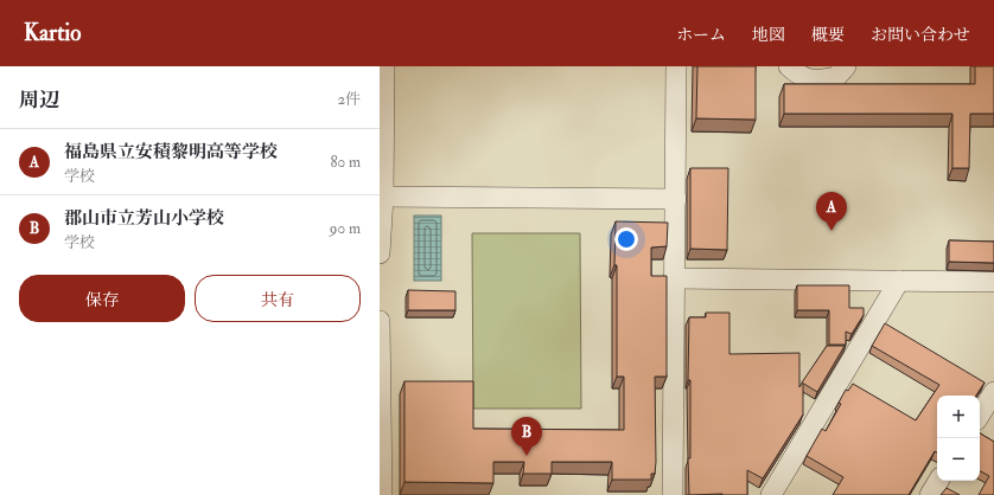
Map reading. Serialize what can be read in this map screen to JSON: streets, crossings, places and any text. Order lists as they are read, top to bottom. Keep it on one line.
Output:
{"page":{"header":"Kartio","nav":["ホーム","地図","概要","お問い合わせ"],"heading":["周辺","2件"],"list":[{"mark":"A","name":"福島県立安積黎明高等学校","note":"学校","value":"80 m"},{"mark":"B","name":"郡山市立芳山小学校","note":"学校","value":"90 m"}],"pins":["A","B"],"buttons":["保存","共有"],"map_buttons":["+","−"]}}
